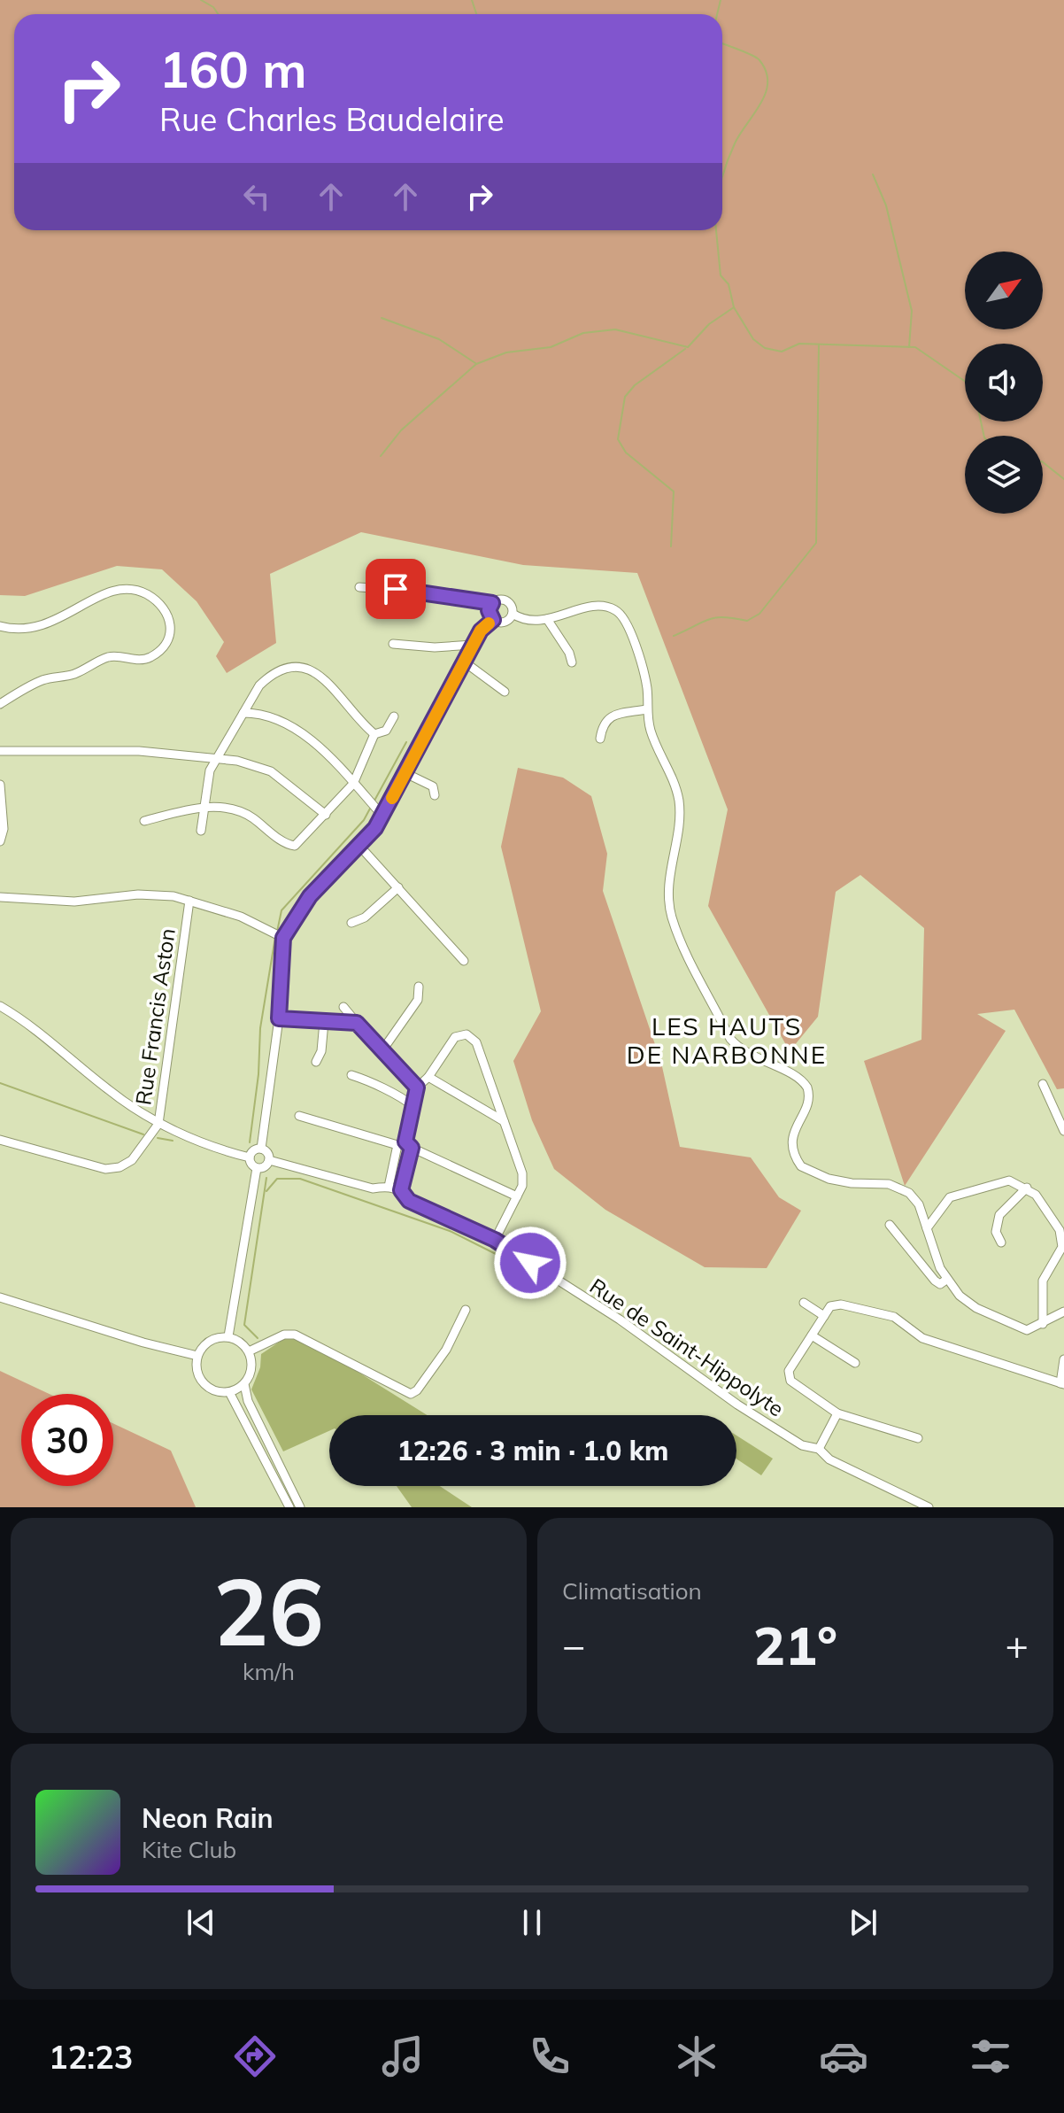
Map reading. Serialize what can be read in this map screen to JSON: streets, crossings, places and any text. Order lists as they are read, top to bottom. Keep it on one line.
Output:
{"streets":{"street":["Rue Francis Aston","Rue de Saint-Hippolyte"]},"districts":["LES HAUTS DE NARBONNE"],"north":"top right","page":{"turn":["160 m","Rue Charles Baudelaire"],"limit":"30","trip":"12:26 · 3 min · 1.0 km","tile":[["26","km/h"],"Climatisation"],"heat":["−","21°","+"],"song":["Neon Rain","Kite Club"],"tabs":"12:23"}}
